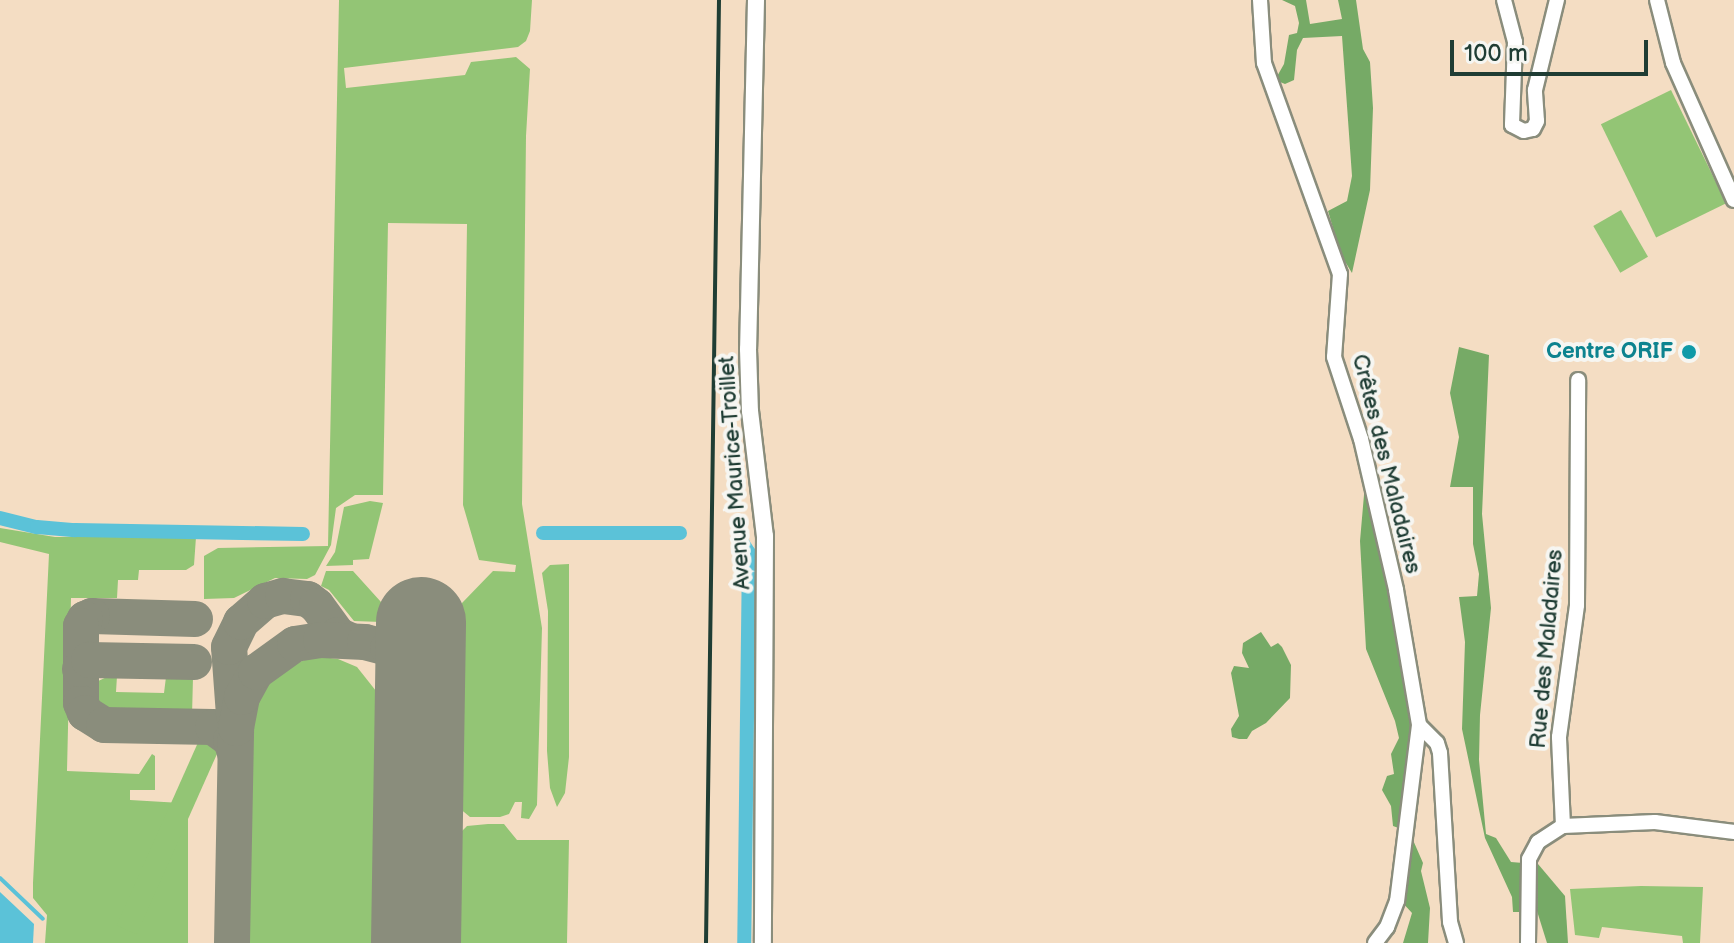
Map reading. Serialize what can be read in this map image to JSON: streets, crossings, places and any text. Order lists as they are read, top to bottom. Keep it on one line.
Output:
{"streets":{"street":["Crêtes des Maladaires","Avenue Maurice-Troillet","Rue des Maladaires"]},"places":["Centre ORIF"],"scale_bar":"100 m"}
